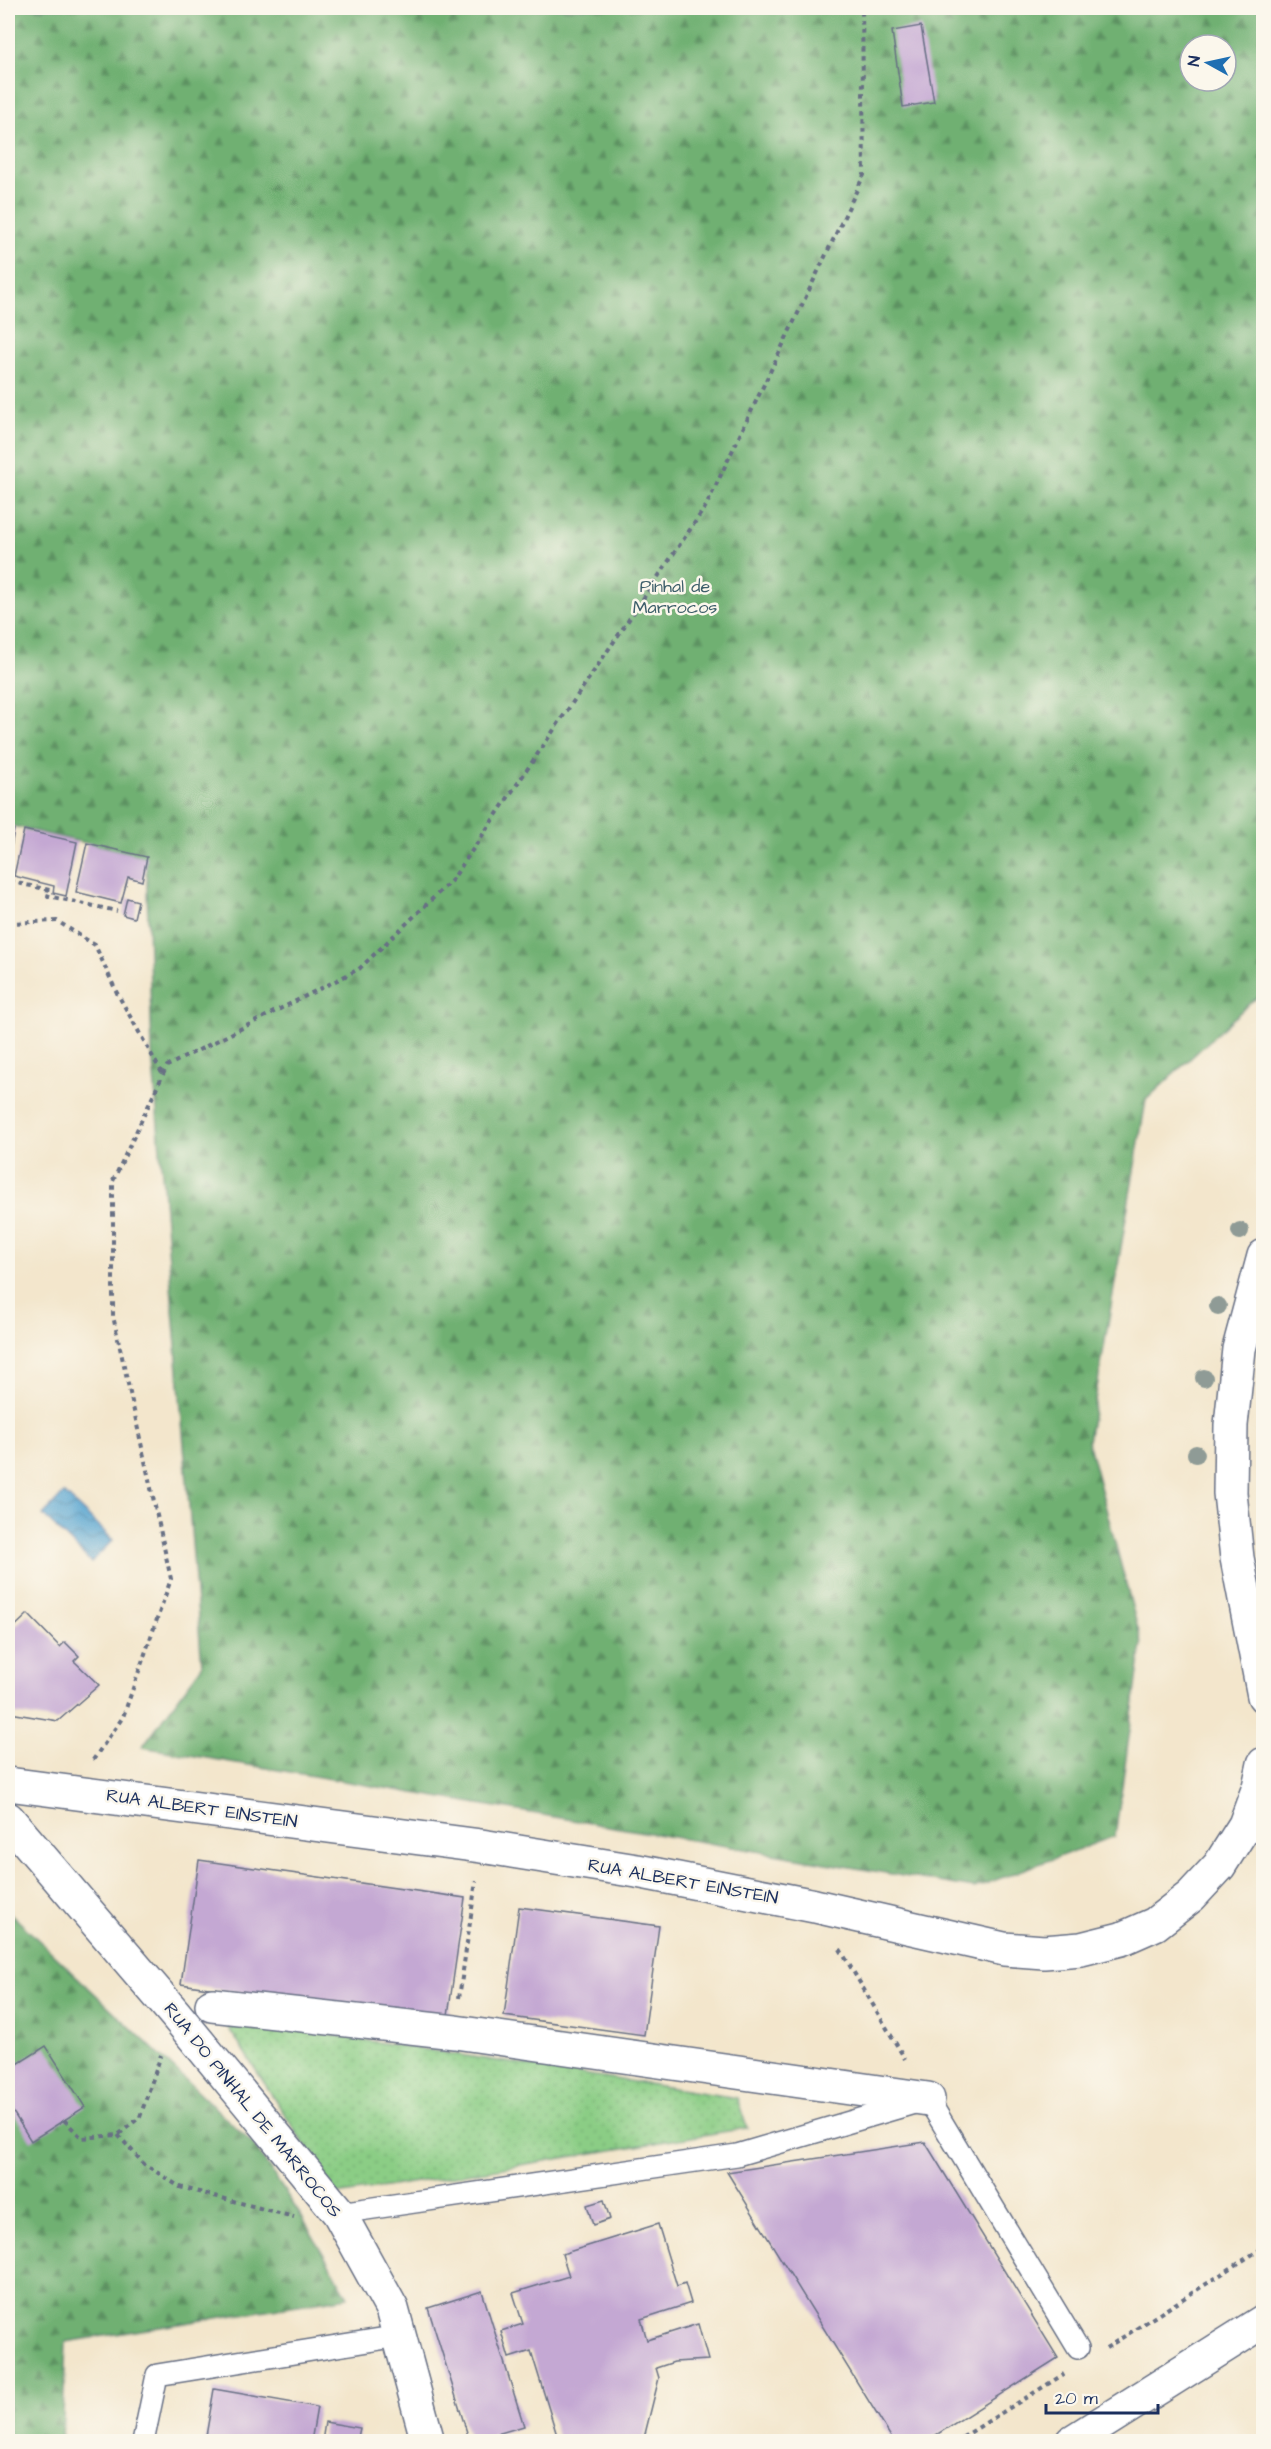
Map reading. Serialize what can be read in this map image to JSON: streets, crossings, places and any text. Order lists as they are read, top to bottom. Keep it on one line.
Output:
{"streets":{"street":["RUA ALBERT EINSTEIN","RUA DO PINHAL DE MARROCOS"]},"parks":["Pinhal de Marrocos"],"scale_bar":"20 m","north":"left"}
